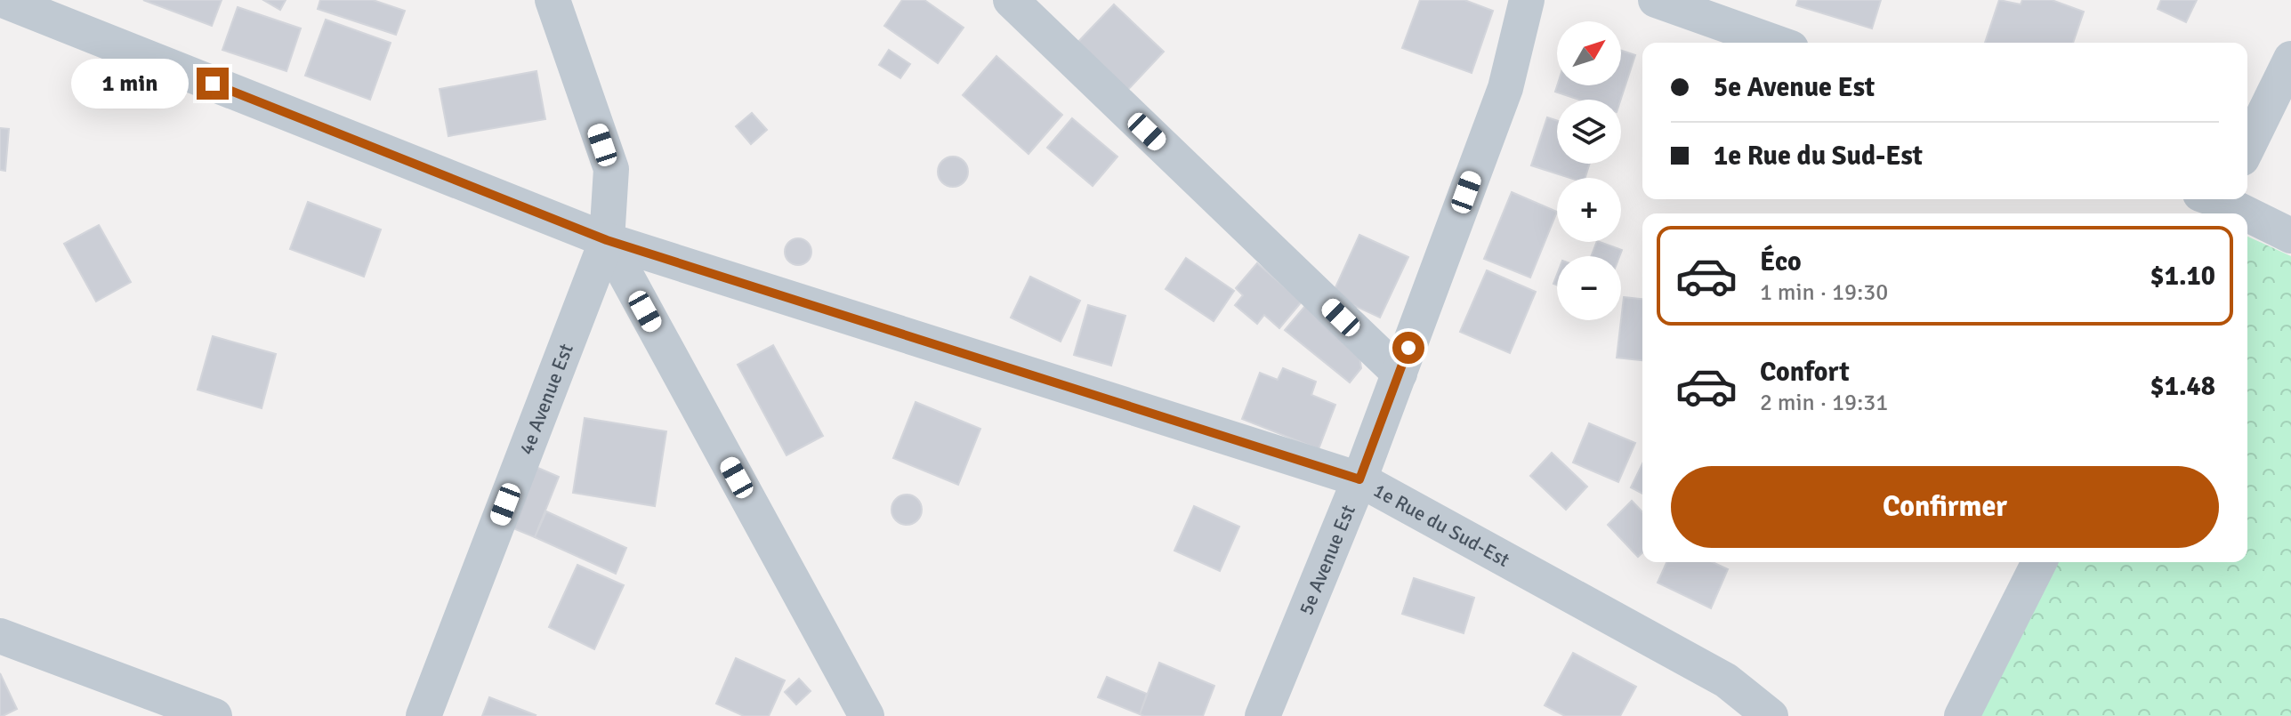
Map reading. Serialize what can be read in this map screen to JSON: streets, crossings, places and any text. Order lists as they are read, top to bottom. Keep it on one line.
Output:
{"streets":{"street":["4e Avenue Est","1e Rue du Sud-Est","5e Avenue Est"]},"crossings":[["4e Avenue Est","1e Rue du Sud-Est"],["1e Rue du Sud-Est","5e Avenue Est"]],"north":"top right","page":{"map_buttons":["+","−"],"banner":["5e Avenue Est","1e Rue du Sud-Est"],"bubble":"1 min","list":[{"name":"Éco","note":"1 min · 19:30","value":"$1.10"},{"name":"Confort","note":"2 min · 19:31","value":"$1.48"}],"buttons":"Confirmer"}}
